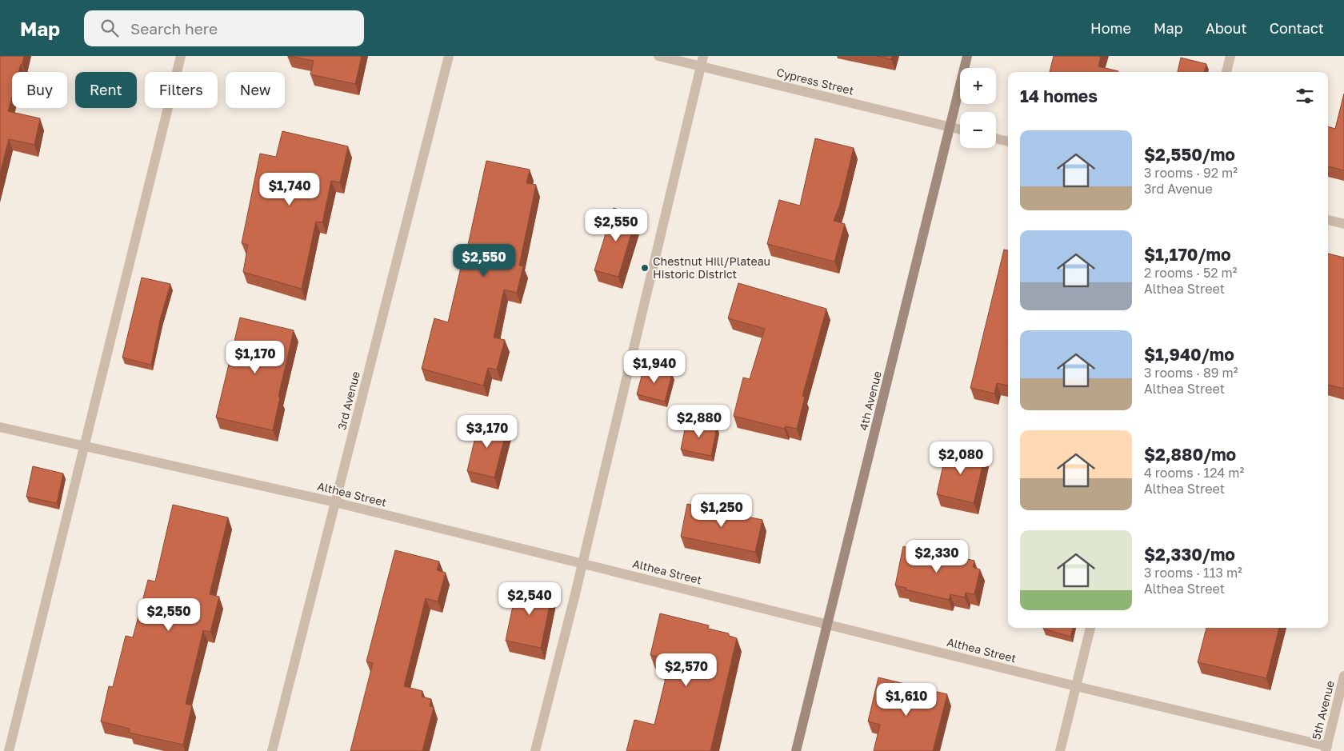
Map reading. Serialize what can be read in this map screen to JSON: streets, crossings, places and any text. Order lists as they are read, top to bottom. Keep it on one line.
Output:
{"streets":{"main road":["4th Avenue"],"street":["Cypress Street","3rd Avenue","Althea Street","5th Avenue"]},"crossings":[["Cypress Street","4th Avenue"],["3rd Avenue","Althea Street"],["4th Avenue","Althea Street"],["Althea Street","5th Avenue"]],"places":["Chestnut Hill/Plateau Historic District"],"page":{"header":"Map","search":"Search here","nav":["Home","Map","About","Contact"],"map_buttons":["+","−"],"chip":["Buy","Rent","Filters","New"],"heading":"14 homes","list":[{"name":"$2,550/mo","note":"3 rooms · 92 m² · 3rd Avenue"},{"name":"$1,170/mo","note":"2 rooms · 52 m² · Althea Street"},{"name":"$1,940/mo","note":"3 rooms · 89 m² · Althea Street"},{"name":"$2,880/mo","note":"4 rooms · 124 m² · Althea Street"},{"name":"$2,330/mo","note":"3 rooms · 113 m² · Althea Street"}],"price":["$1,740","$2,550","$2,550","$1,170","$1,940","$2,880","$3,170","$2,080","$1,250","$2,330","$2,540","$2,550","$2,570","$1,610"]}}
